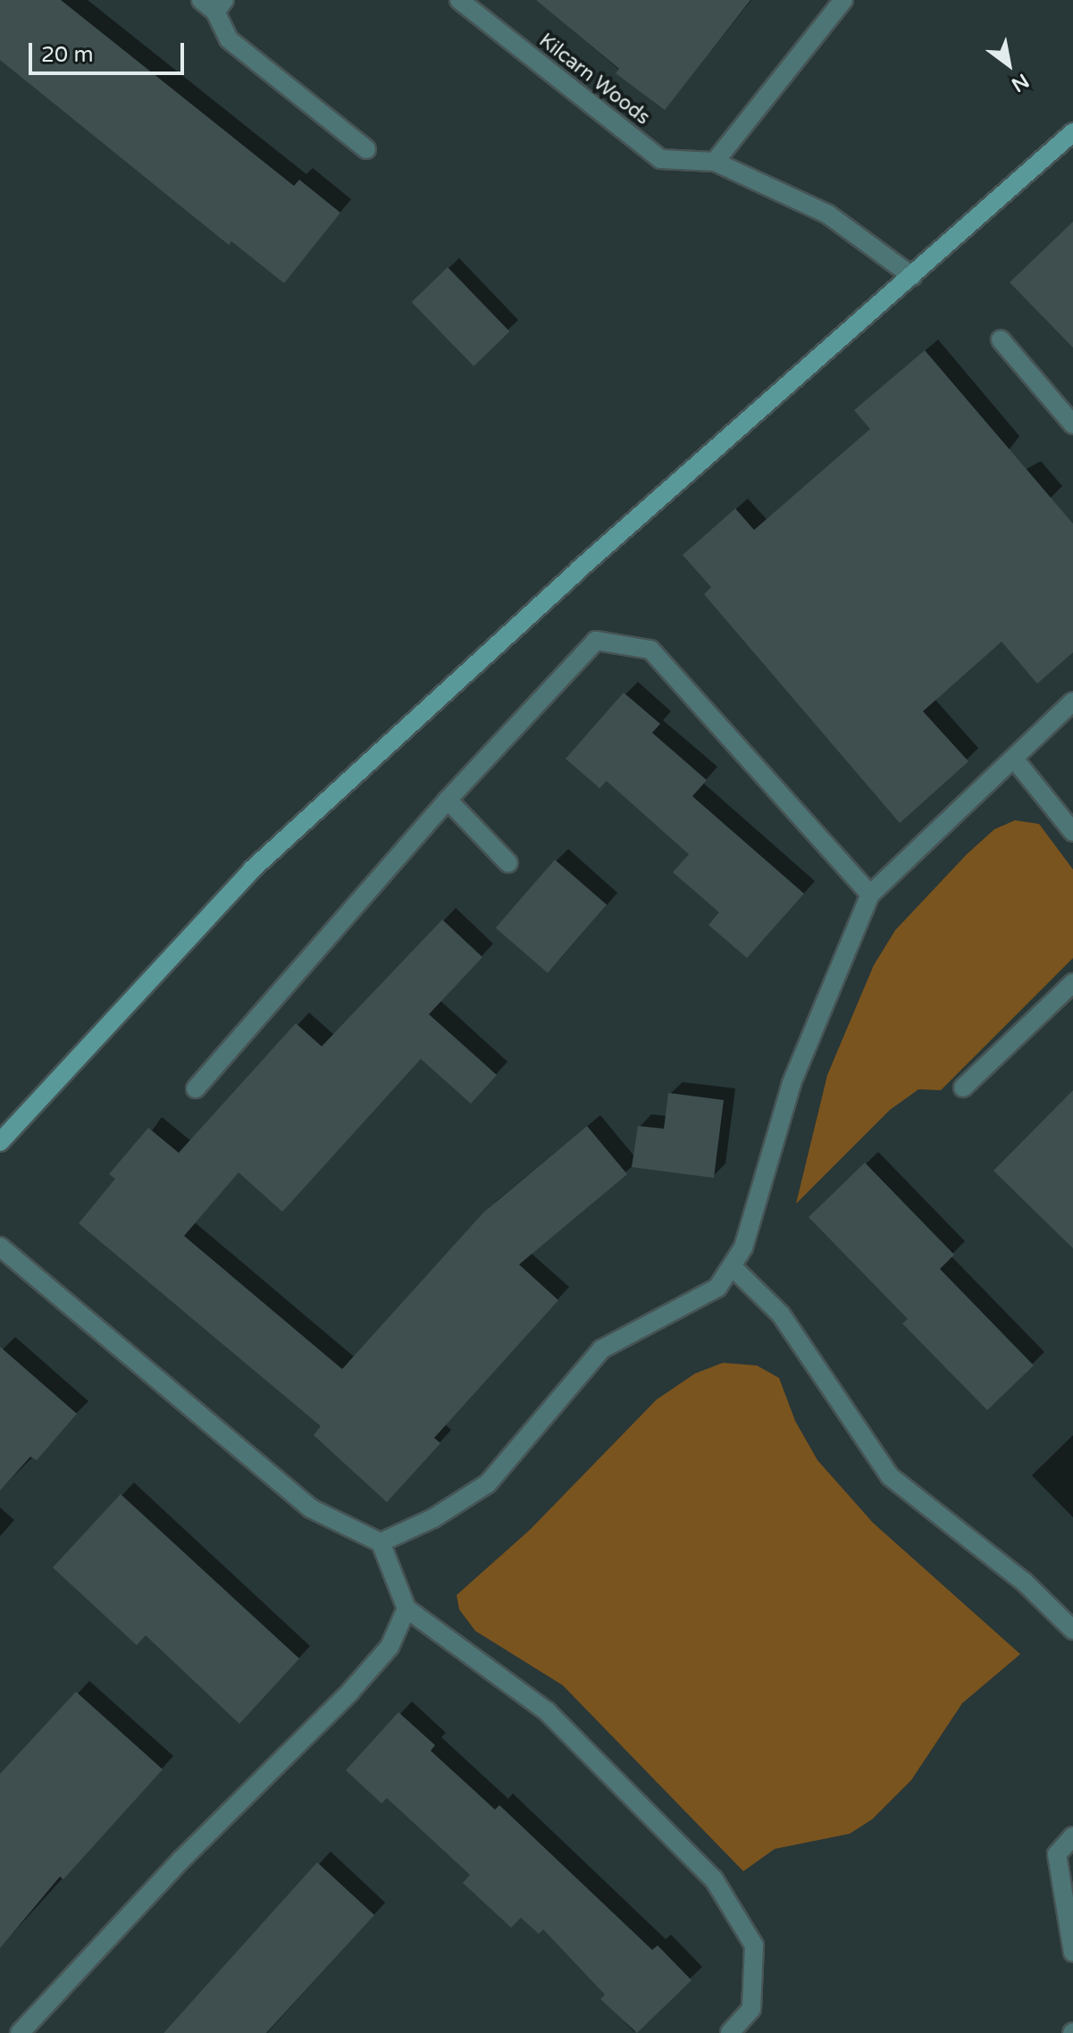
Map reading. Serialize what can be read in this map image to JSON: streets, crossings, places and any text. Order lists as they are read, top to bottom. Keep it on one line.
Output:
{"streets":{"street":["Kilcarn Woods"]},"scale_bar":"20 m","north":"bottom right"}
